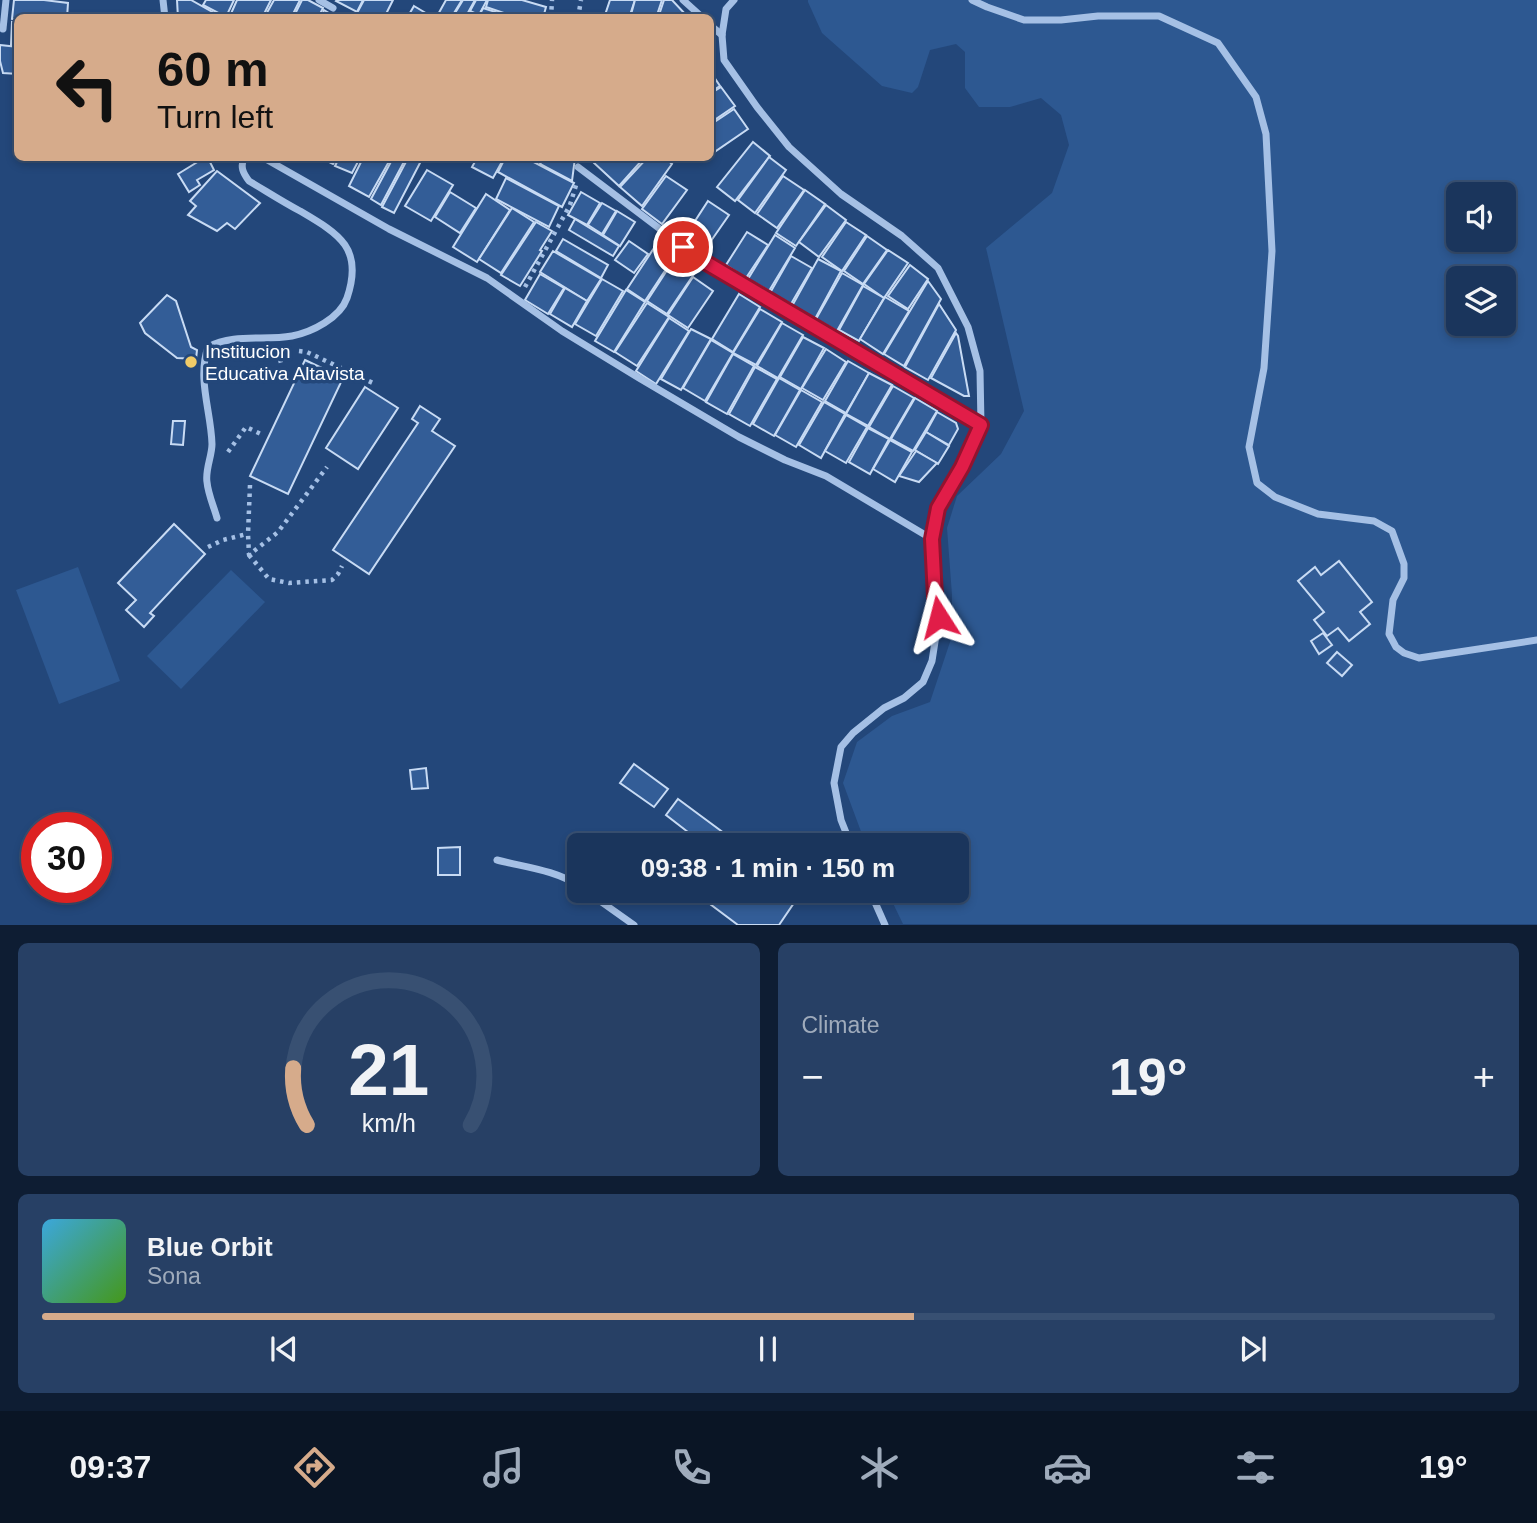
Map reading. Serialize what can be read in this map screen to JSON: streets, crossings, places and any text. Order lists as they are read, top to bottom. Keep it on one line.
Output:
{"places":["Institucion Educativa Altavista"],"page":{"turn":["60 m","Turn left"],"limit":"30","trip":"09:38 · 1 min · 150 m","tile":"Climate","heat":["−","19°","+"],"song":["Blue Orbit","Sona"],"tabs":["09:37","19°"],"gauge":["21","km/h"]}}
